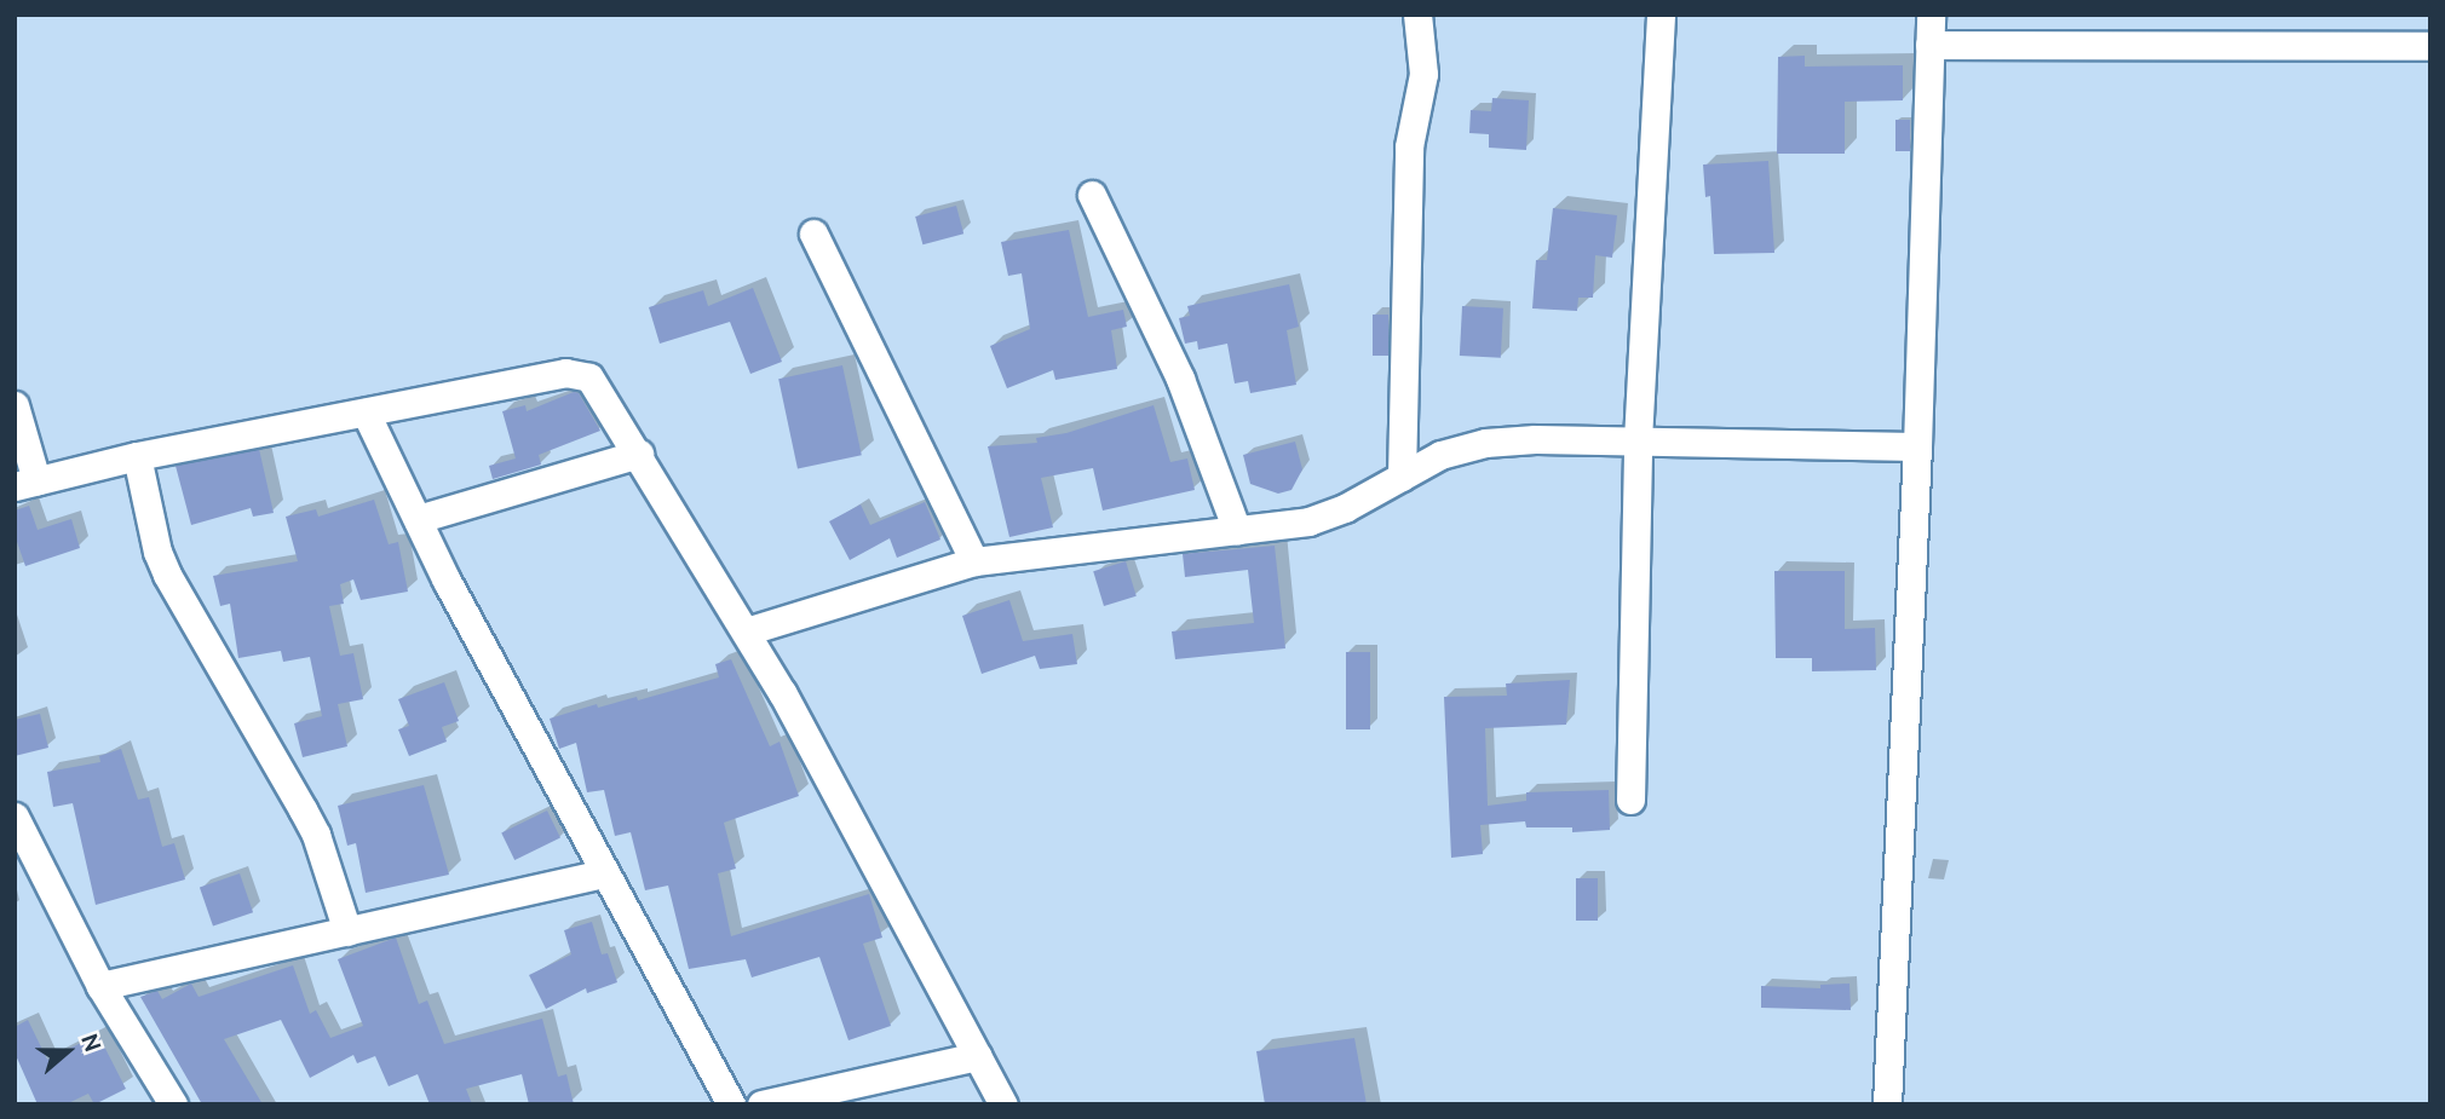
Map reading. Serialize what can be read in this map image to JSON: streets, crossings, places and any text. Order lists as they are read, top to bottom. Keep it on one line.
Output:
{"north":"right"}
